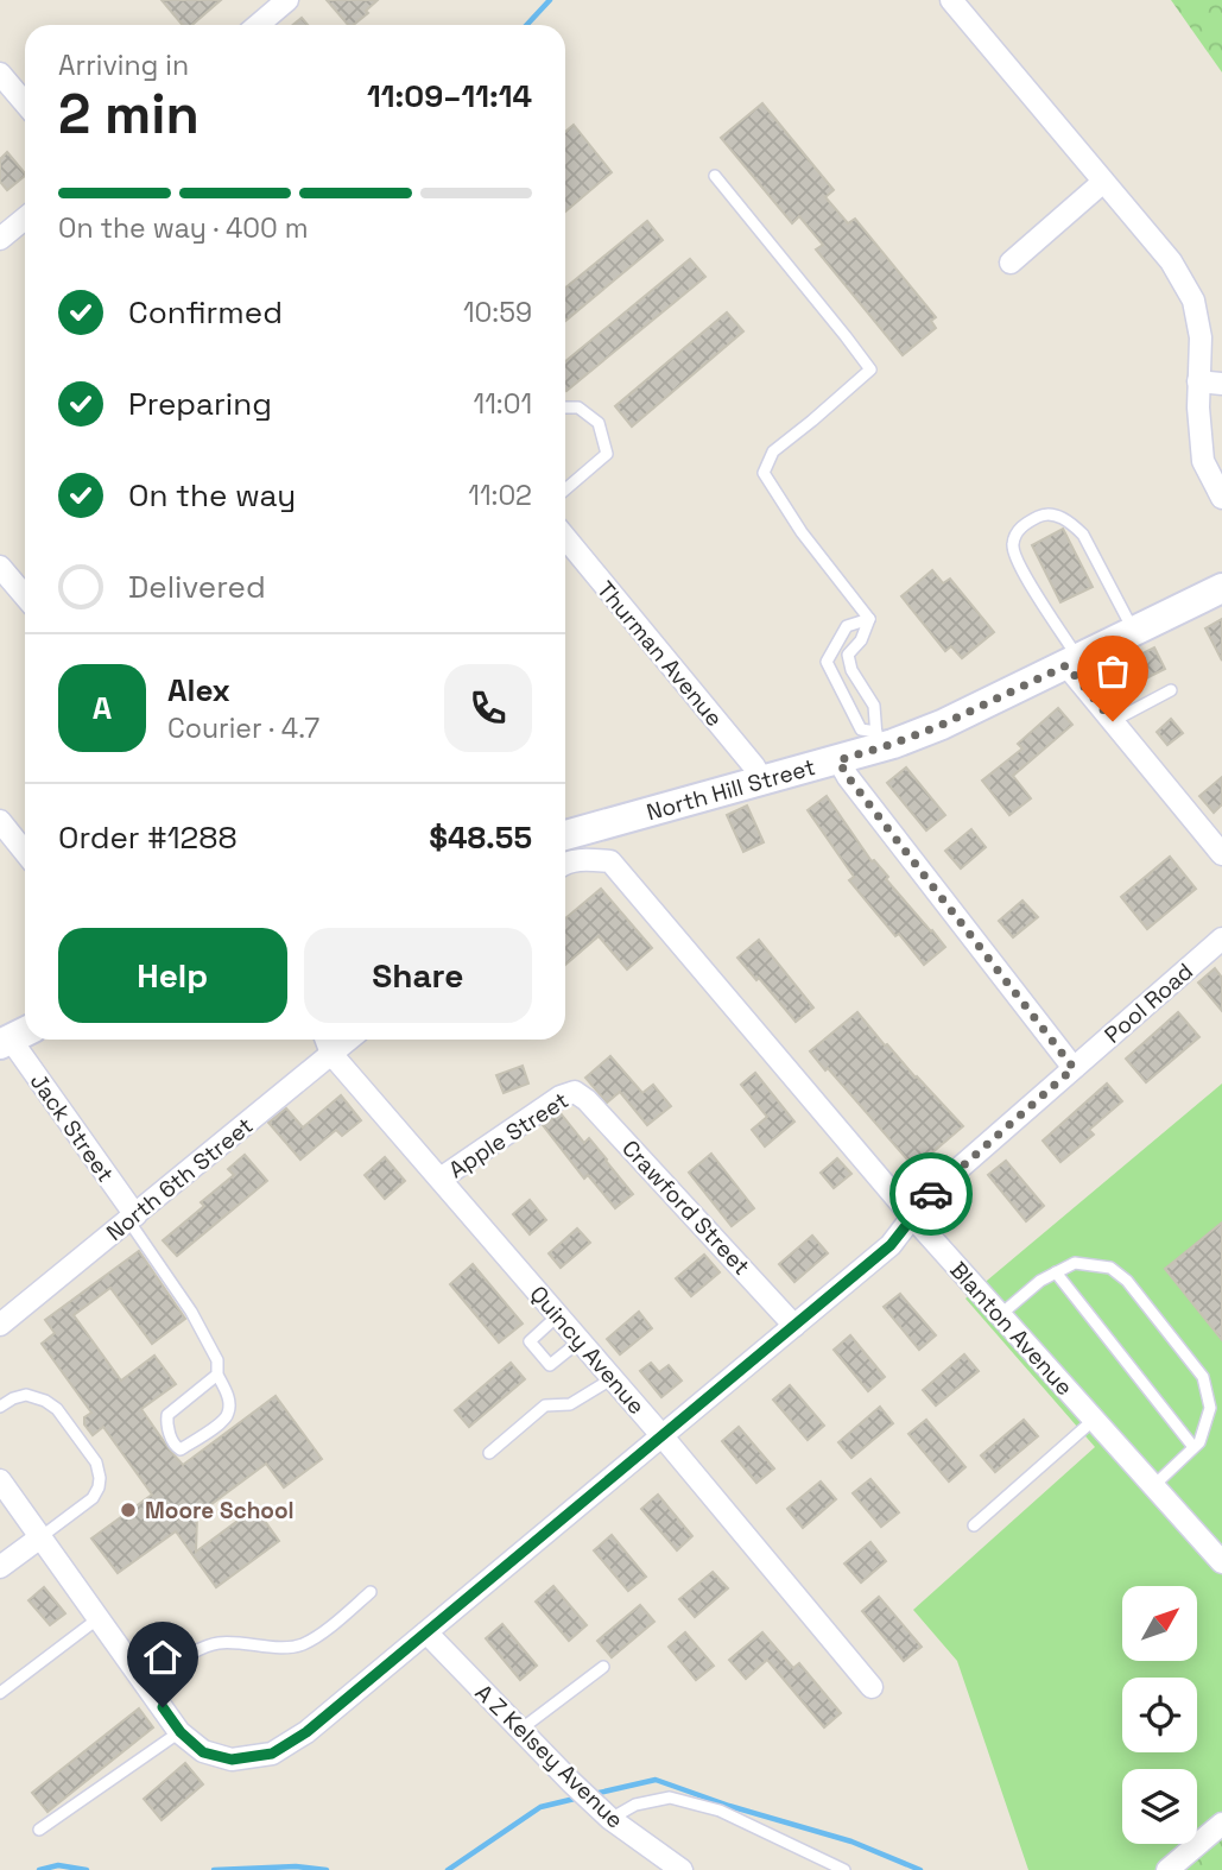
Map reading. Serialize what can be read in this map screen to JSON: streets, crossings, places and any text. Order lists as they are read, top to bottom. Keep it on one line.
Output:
{"streets":{"street":["Thurman Avenue","North Hill Street","Pool Road","Jack Street","Apple Street","North 6th Street","Crawford Street","Blanton Avenue","Quincy Avenue","A Z Kelsey Avenue"]},"crossings":[["Thurman Avenue","North Hill Street"],["Pool Road","Crawford Street"],["Pool Road","Blanton Avenue"],["Pool Road","Quincy Avenue"],["Pool Road","A Z Kelsey Avenue"],["Jack Street","North 6th Street"],["Apple Street","Crawford Street"],["Apple Street","Quincy Avenue"],["North 6th Street","Quincy Avenue"]],"places":["Moore School"],"north":"top right","page":{"heading":["2 min","Arriving in","11:09–11:14"],"panel":["Alex","Courier · 4.7","Order #1288","$48.55"],"bar":"On the way · 400 m","list":[["Confirmed","10:59"],["Preparing","11:01"],["On the way","11:02"],"Delivered"],"round":"A","buttons":["Help","Share"]}}
